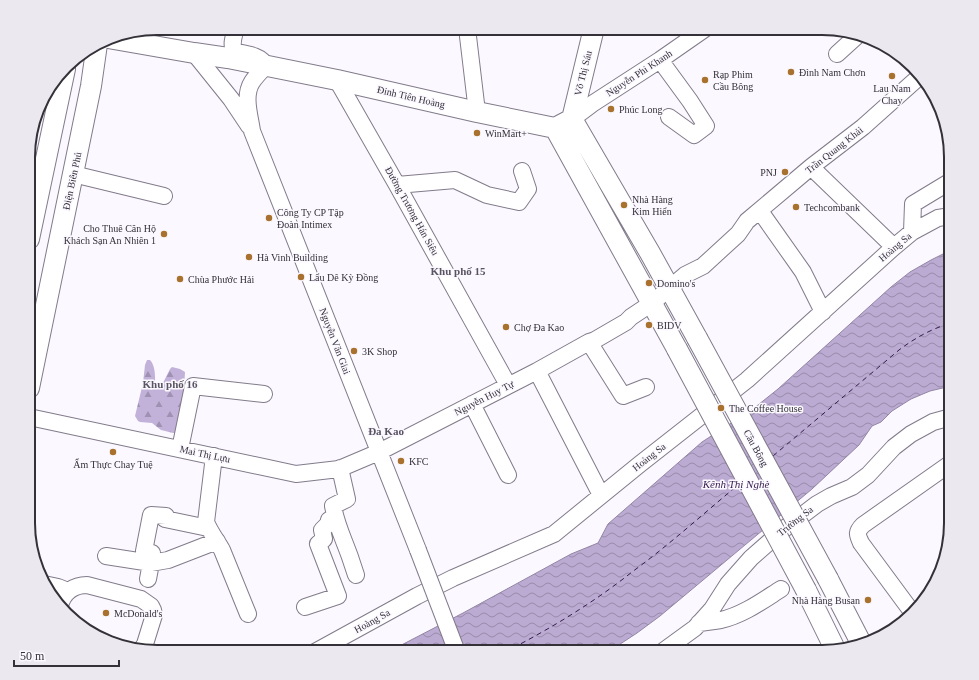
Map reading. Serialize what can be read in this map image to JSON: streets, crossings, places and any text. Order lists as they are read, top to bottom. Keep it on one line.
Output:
{"streets":{"main road":["Võ Thị Sáu","Đinh Tiên Hoàng","Ðiện Biên Phủ","Cầu Bông"],"street":["Nguyễn Phi Khanh","Trần Quang Khải","Đường Trương Hán Siêu","Hoàng Sa","Nguyễn Văn Giai","Nguyễn Huy Tự","Mai Thị Lựu","Trường Sa"]},"crossings":[["Võ Thị Sáu","Nguyễn Phi Khanh"],["Võ Thị Sáu","Đinh Tiên Hoàng"],["Nguyễn Phi Khanh","Đinh Tiên Hoàng"],["Đinh Tiên Hoàng","Đường Trương Hán Siêu"],["Đinh Tiên Hoàng","Nguyễn Văn Giai"],["Trần Quang Khải","Nguyễn Huy Tự"],["Trần Quang Khải","Cầu Bông"],["Đường Trương Hán Siêu","Nguyễn Huy Tự"],["Nguyễn Văn Giai","Nguyễn Huy Tự"],["Nguyễn Văn Giai","Mai Thị Lựu"],["Nguyễn Huy Tự","Mai Thị Lựu"]],"districts":["Khu phố 15","Khu phố 16","Đa Kao"],"water":["Kênh Thị Nghè"],"places":["Đình Nam Chơn","Lau Nam Chay","Rạp Phim Cầu Bông","Phúc Long","WinMart+","PNJ","Nhà Hàng Kim Hiển","Techcombank","Công Ty CP Tập Đoàn Intimex","Cho Thuê Căn Hộ Khách Sạn An Nhiên 1","Hà Vinh Building","Lẩu Dê Kỳ Đồng","Chùa Phước Hải","Domino's","BIDV","Chợ Đa Kao","3K Shop","The Coffee House","Ẩm Thực Chay Tuệ","KFC","Nhà Hàng Busan","McDonald's"],"scale_bar":"50 m"}
